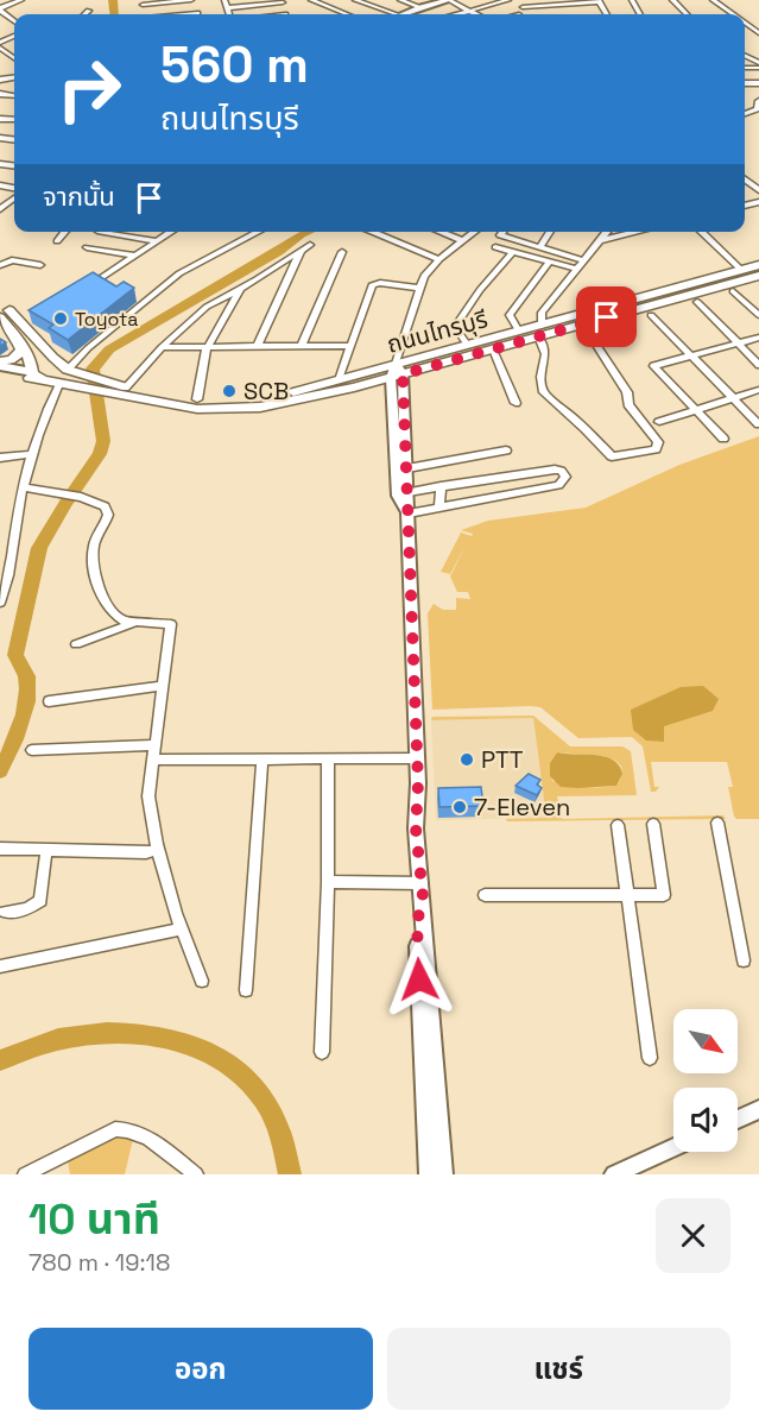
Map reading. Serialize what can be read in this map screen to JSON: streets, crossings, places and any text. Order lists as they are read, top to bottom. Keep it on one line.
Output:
{"streets":{"main road":["ถนนไทรบุรี"]},"places":["Toyota","SCB","PTT","7-Eleven"],"north":"bottom right","page":{"turn":["560 m","ถนนไทรบุรี"],"then":"จากนั้น","heading":["10 นาที","780 m · 19:18"],"buttons":["ออก","แชร์"]}}
